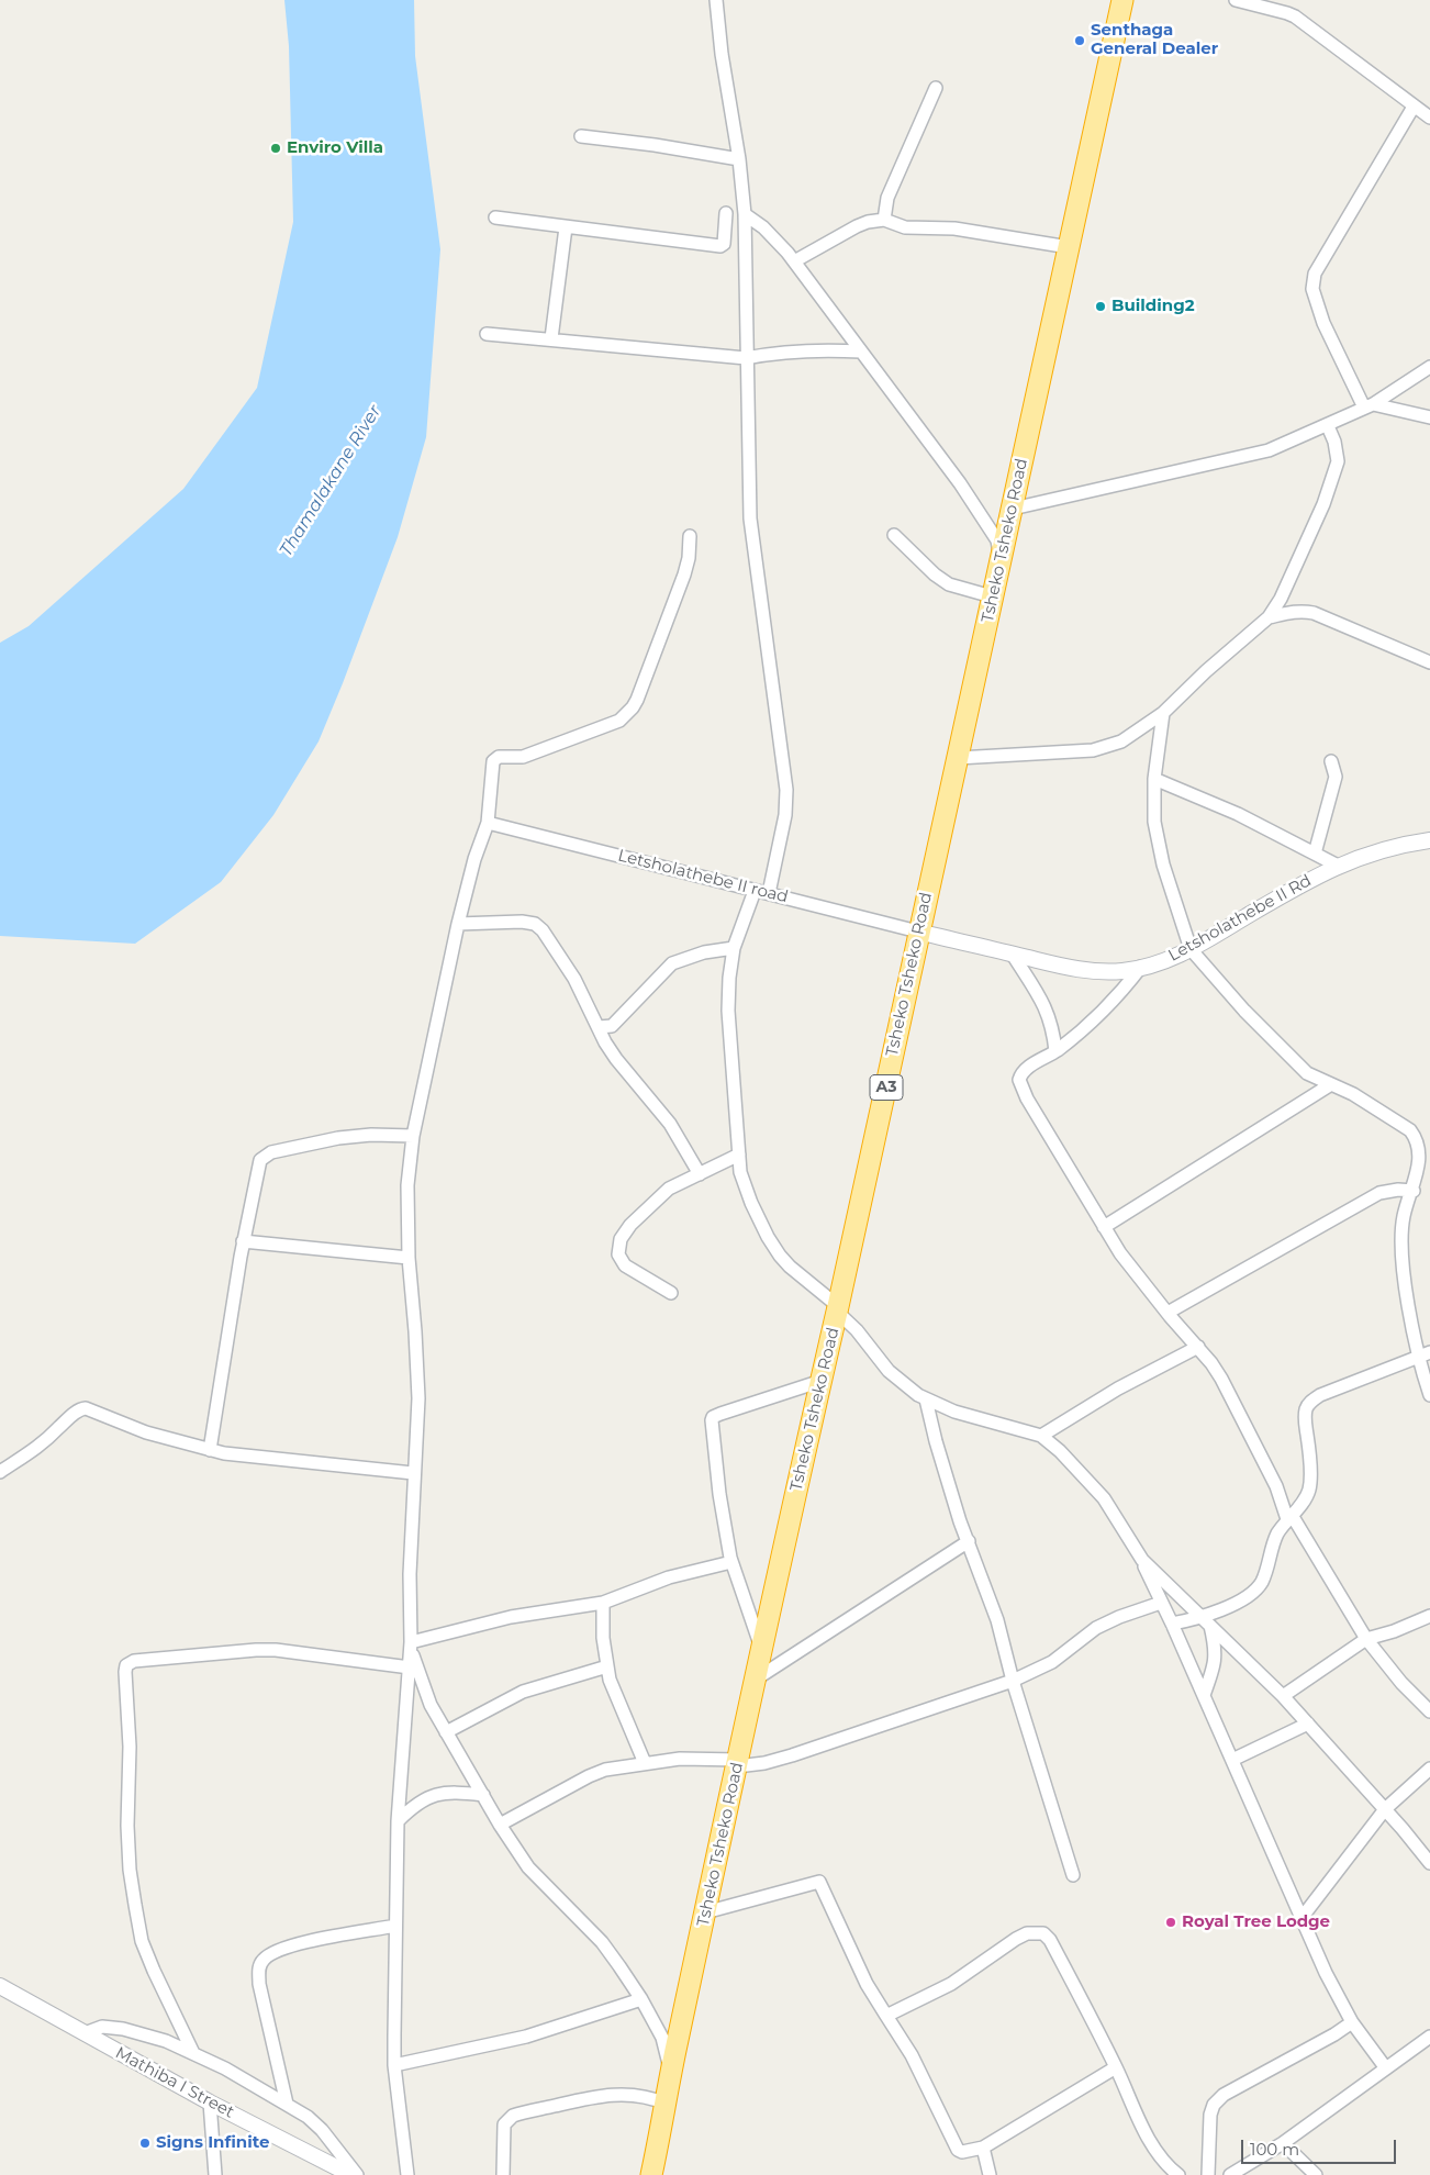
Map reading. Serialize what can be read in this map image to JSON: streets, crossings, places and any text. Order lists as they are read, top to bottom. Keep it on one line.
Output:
{"streets":{"highway":["Tsheko Tsheko Road","A3"],"street":["Letsholathebe II road","Letsholathebe II Rd","Mathiba I Street"]},"crossings":[["Tsheko Tsheko Road","Letsholathebe II road"],["Tsheko Tsheko Road","Letsholathebe II Rd"],["Letsholathebe II road","Letsholathebe II Rd"]],"water":["Thamalakane River"],"places":["Senthaga General Dealer","Enviro Villa","Building2","Royal Tree Lodge","Signs Infinite"],"scale_bar":"100 m"}
